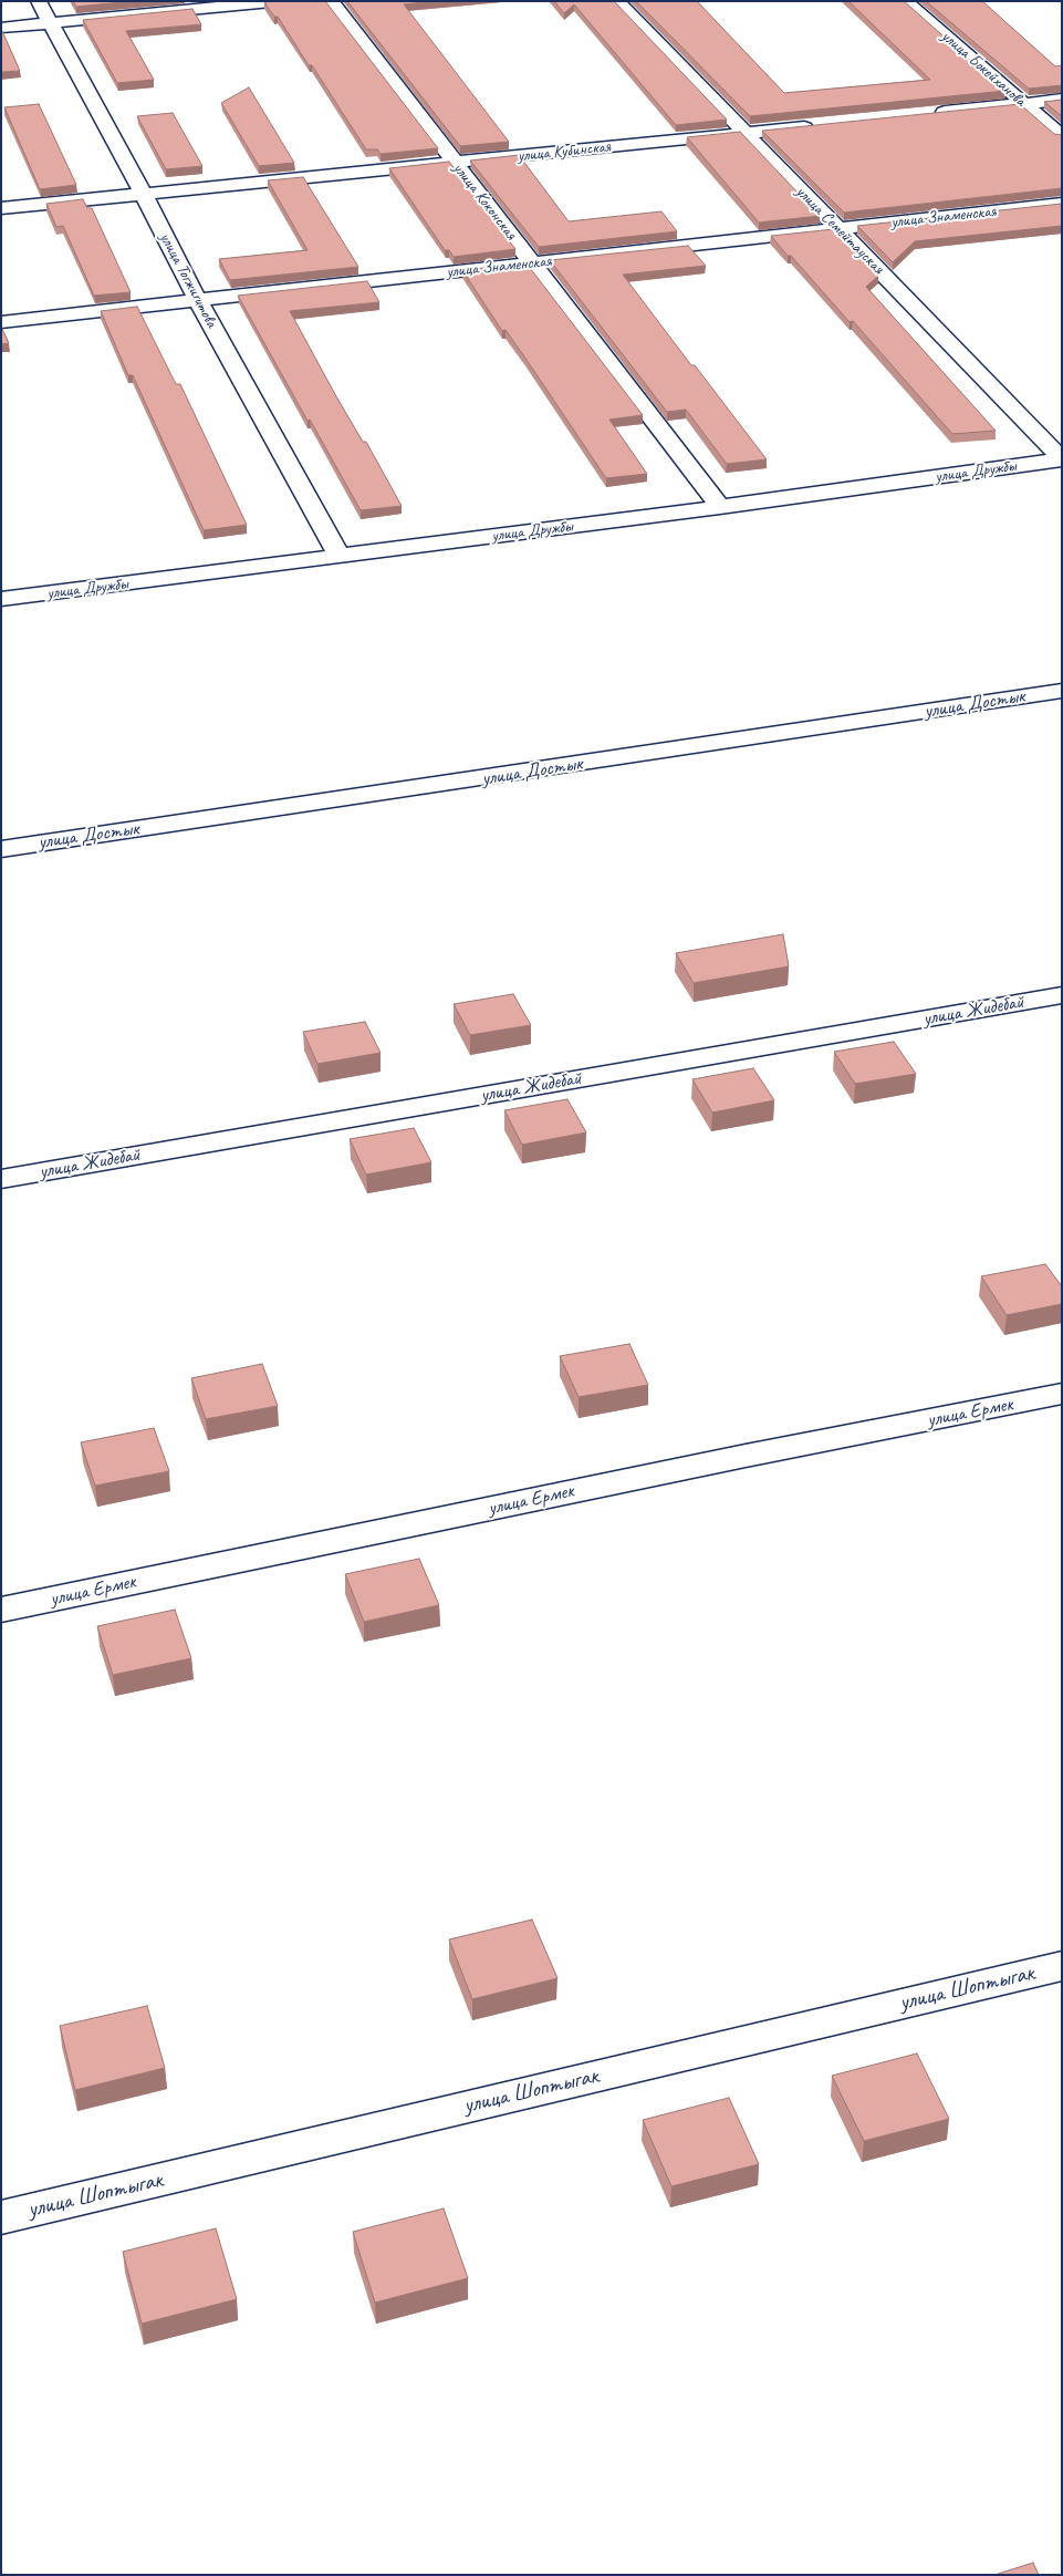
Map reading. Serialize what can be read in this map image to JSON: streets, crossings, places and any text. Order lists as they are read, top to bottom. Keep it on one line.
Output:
{"streets":{"street":["улица Бокейханова","улица Кубинская","улица Коконская","улица Знаменская","улица Семейтауская","улица Тогжигитова","улица Дружбы","улица Достык","улица Жидебай","улица Ермек","улица Шоптыгак"]},"crossings":[["улица Кубинская","улица Коконская"],["улица Кубинская","улица Семейтауская"],["улица Кубинская","улица Тогжигитова"],["улица Коконская","улица Знаменская"],["улица Коконская","улица Дружбы"],["улица Знаменская","улица Семейтауская"],["улица Знаменская","улица Тогжигитова"],["улица Семейтауская","улица Дружбы"],["улица Тогжигитова","улица Дружбы"]]}
